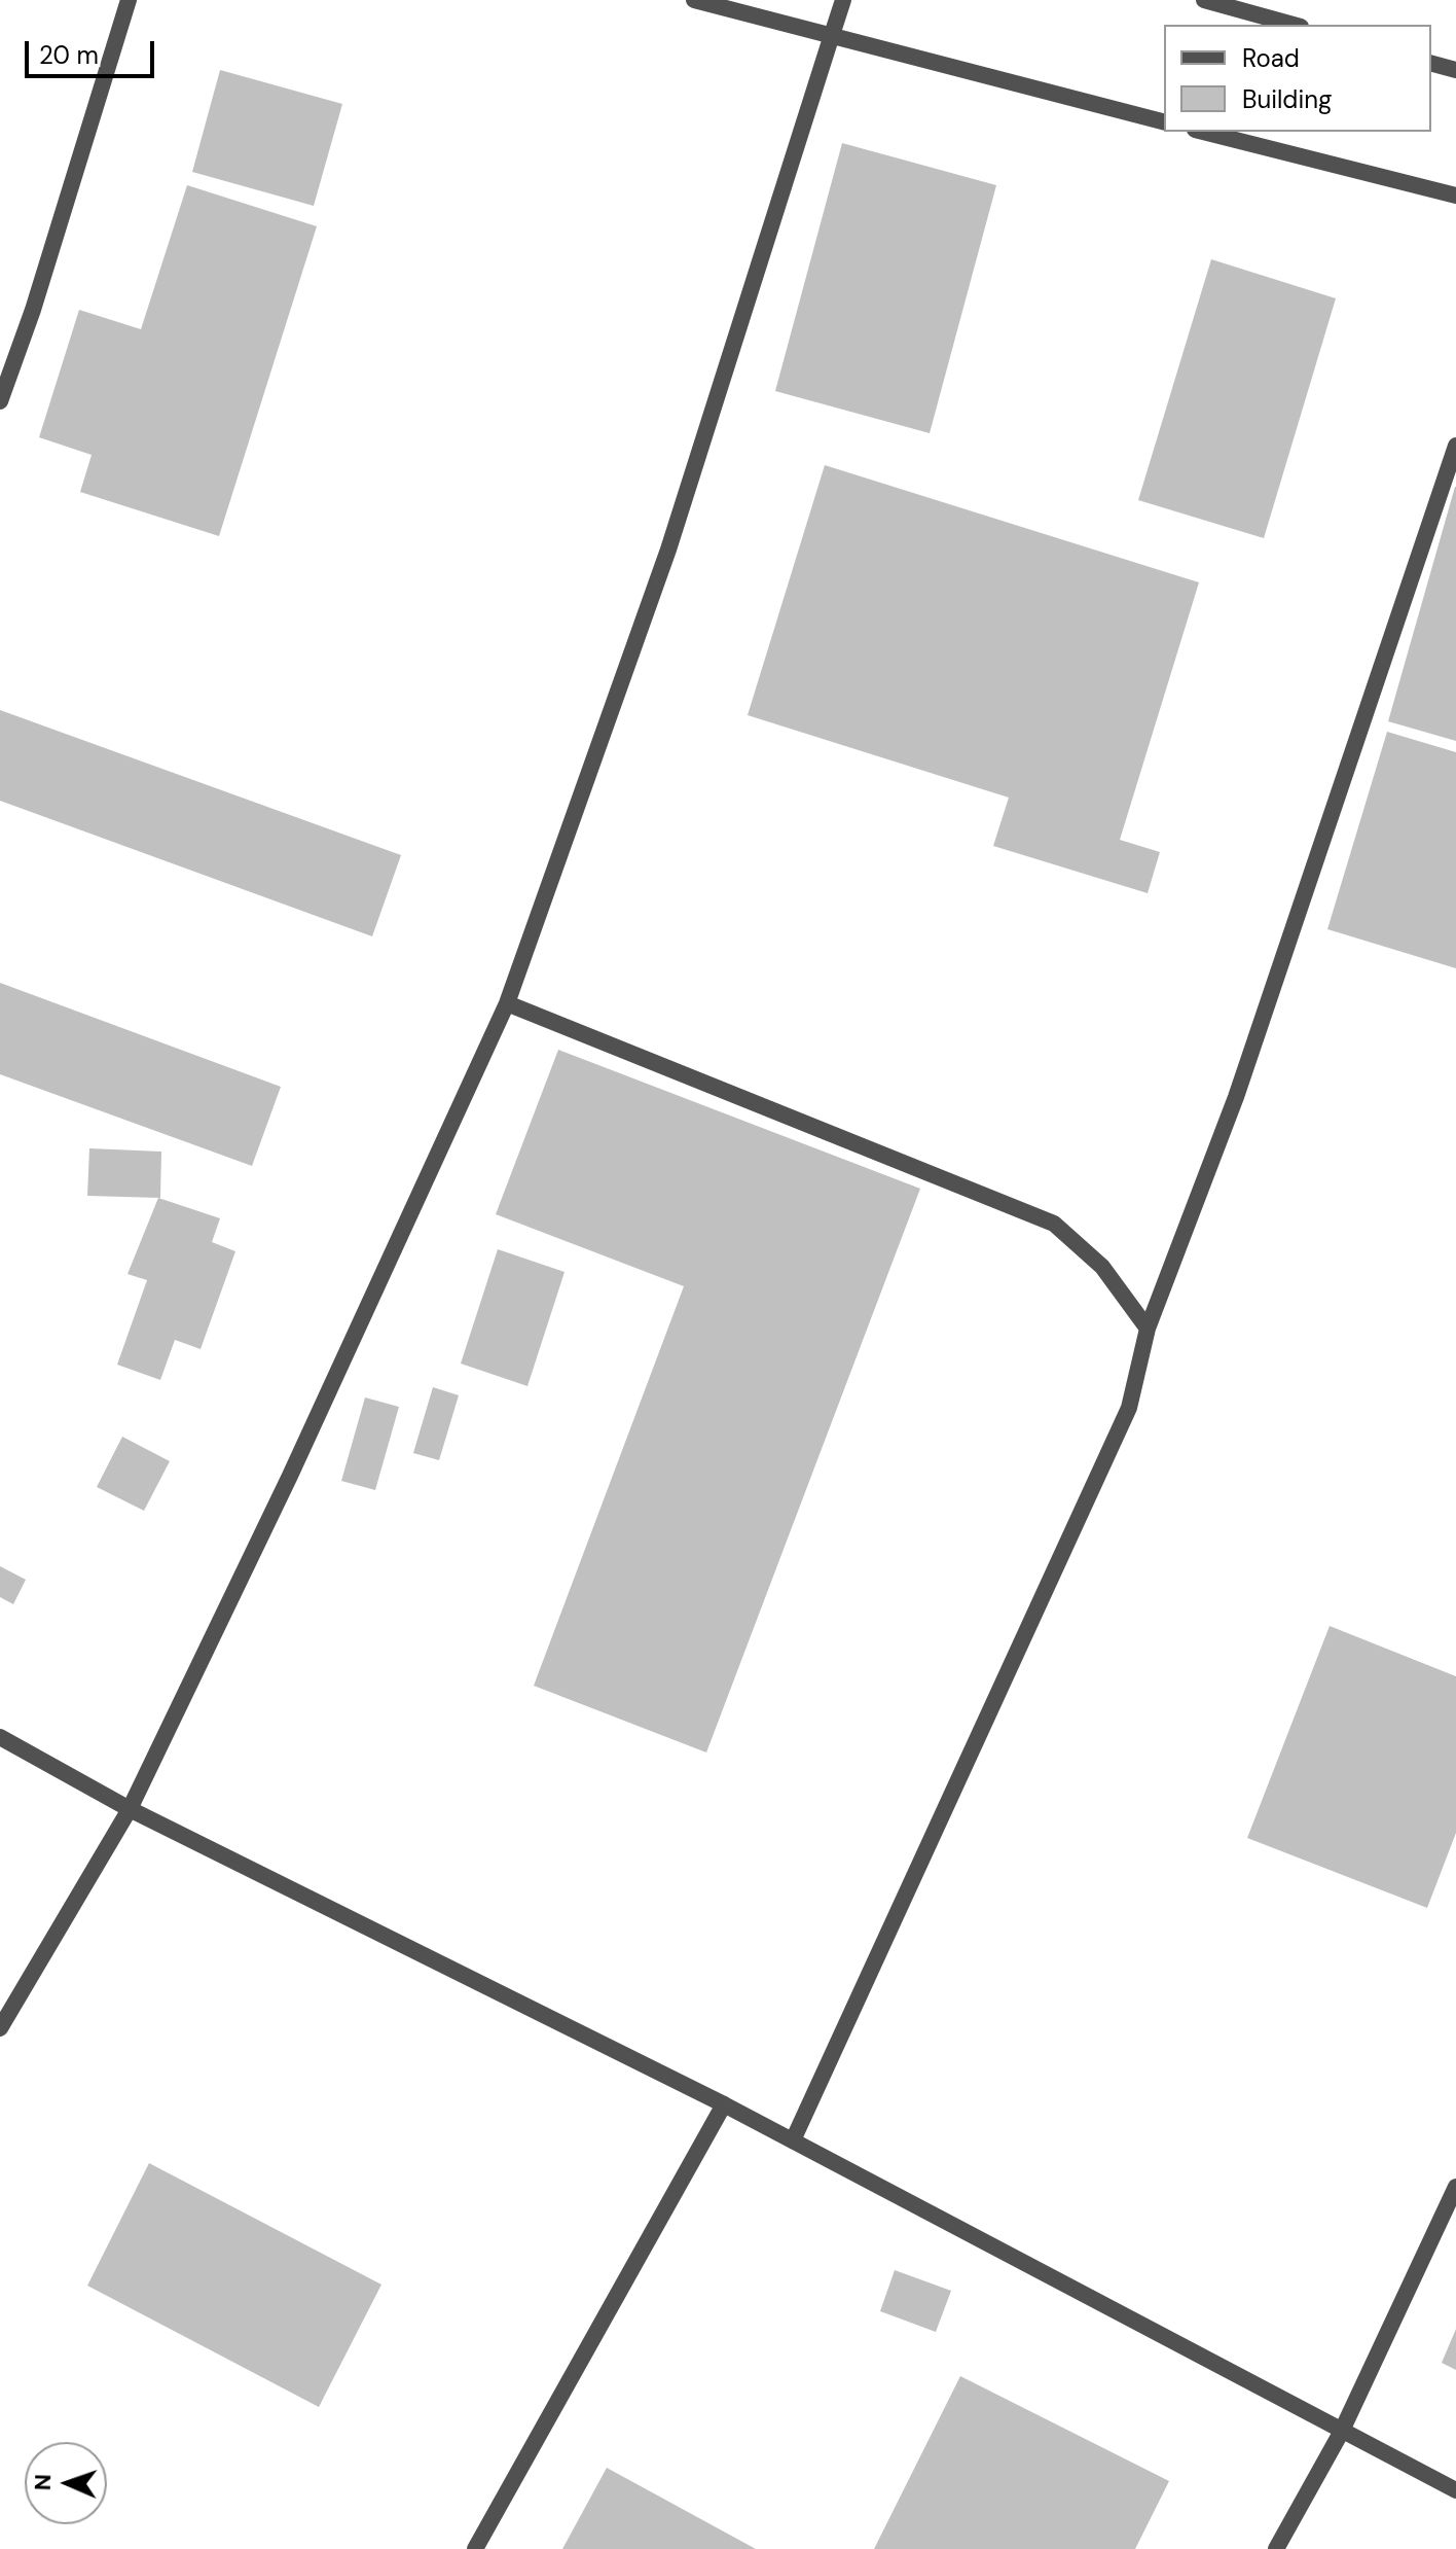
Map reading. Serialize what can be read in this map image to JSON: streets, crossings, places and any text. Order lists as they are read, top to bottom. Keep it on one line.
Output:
{"legend":["Road","Building"],"scale_bar":"20 m","north":"left"}
